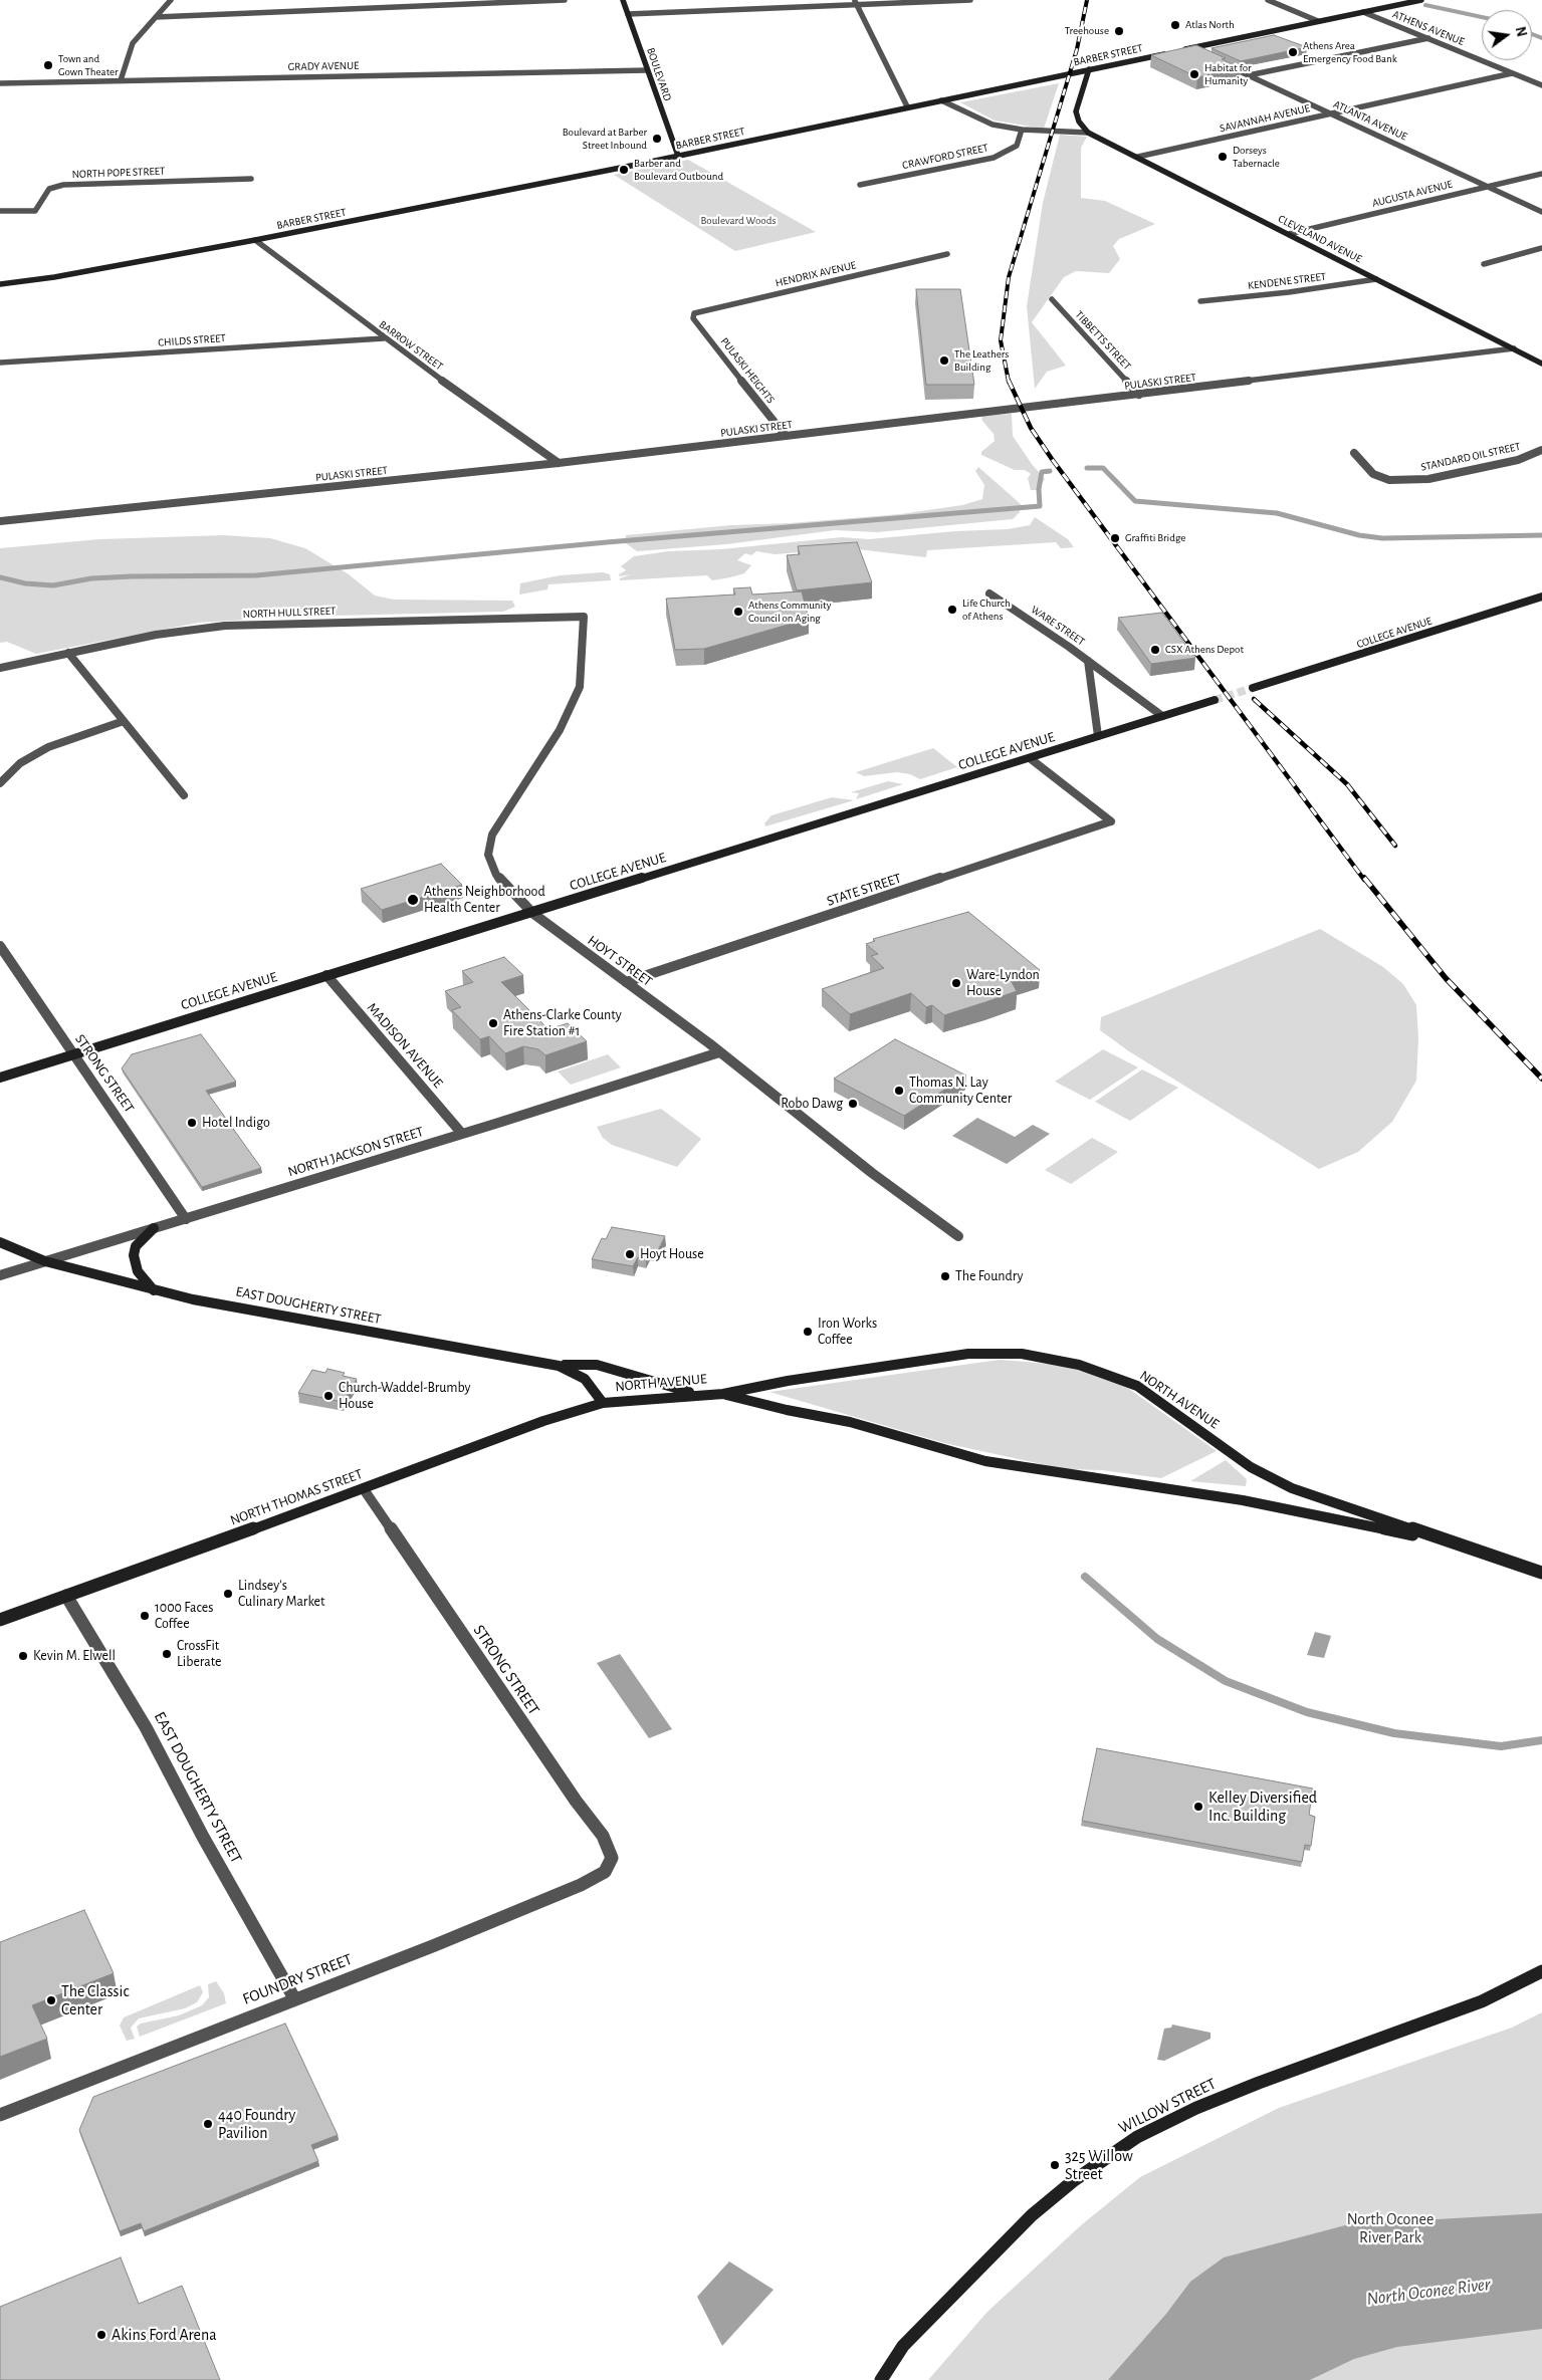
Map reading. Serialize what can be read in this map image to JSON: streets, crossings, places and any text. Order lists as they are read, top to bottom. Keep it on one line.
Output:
{"streets":{"street":["ATHENS AVENUE","BARBER STREET","GRADY AVENUE","BOULEVARD","SAVANNAH AVENUE","ATLANTA AVENUE","CRAWFORD STREET","NORTH POPE STREET","AUGUSTA AVENUE","CLEVELAND AVENUE","HENDRIX AVENUE","KENDENE STREET","CHILDS STREET","TIBBETTS STREET","BARROW STREET","PULASKI HEIGHTS","PULASKI STREET","STANDARD OIL STREET","NORTH HULL STREET","WARE STREET","COLLEGE AVENUE","STATE STREET","HOYT STREET","MADISON AVENUE","STRONG STREET","NORTH JACKSON STREET","EAST DOUGHERTY STREET","NORTH AVENUE","NORTH THOMAS STREET","FOUNDRY STREET","WILLOW STREET"]},"crossings":[["ATHENS AVENUE","SAVANNAH AVENUE"],["BARBER STREET","BOULEVARD"],["BARBER STREET","CLEVELAND AVENUE"],["BARBER STREET","BARROW STREET"],["GRADY AVENUE","BOULEVARD"],["SAVANNAH AVENUE","ATLANTA AVENUE"],["SAVANNAH AVENUE","CLEVELAND AVENUE"],["ATLANTA AVENUE","AUGUSTA AVENUE"],["CRAWFORD STREET","CLEVELAND AVENUE"],["AUGUSTA AVENUE","CLEVELAND AVENUE"],["CLEVELAND AVENUE","KENDENE STREET"],["CLEVELAND AVENUE","PULASKI STREET"],["HENDRIX AVENUE","PULASKI HEIGHTS"],["CHILDS STREET","BARROW STREET"],["TIBBETTS STREET","PULASKI STREET"],["BARROW STREET","PULASKI STREET"],["PULASKI HEIGHTS","PULASKI STREET"],["NORTH HULL STREET","HOYT STREET"],["WARE STREET","COLLEGE AVENUE"],["COLLEGE AVENUE","STATE STREET"],["COLLEGE AVENUE","HOYT STREET"],["COLLEGE AVENUE","MADISON AVENUE"],["COLLEGE AVENUE","STRONG STREET"],["STATE STREET","HOYT STREET"],["HOYT STREET","NORTH JACKSON STREET"],["MADISON AVENUE","NORTH JACKSON STREET"],["STRONG STREET","NORTH JACKSON STREET"],["STRONG STREET","NORTH THOMAS STREET"],["STRONG STREET","FOUNDRY STREET"],["NORTH JACKSON STREET","EAST DOUGHERTY STREET"],["EAST DOUGHERTY STREET","NORTH AVENUE"],["EAST DOUGHERTY STREET","NORTH THOMAS STREET"],["EAST DOUGHERTY STREET","FOUNDRY STREET"],["NORTH AVENUE","NORTH THOMAS STREET"]],"water":["North Oconee River"],"parks":["Boulevard Woods","North Oconee River Park"],"places":["Atlas North","Treehouse","Athens Area Emergency Food Bank","Town and Gown Theater","Habitat for Humanity","Boulevard at Barber Street Inbound","Dorseys Tabernacle","Barber and Boulevard Outbound","The Leathers Building","Graffiti Bridge","Life Church of Athens","Athens Community Council on Aging","CSX Athens Depot","Athens Neighborhood Health Center","Ware-Lyndon House","Athens-Clarke County Fire Station #1","Thomas N. Lay Community Center","Robo Dawg","Hotel Indigo","Hoyt House","The Foundry","Iron Works Coffee","Church-Waddel-Brumby House","Lindsey’s Culinary Market","1000 Faces Coffee","CrossFit Liberate","Kevin M. Elwell","Kelley Diversified Inc. Building","The Classic Center","440 Foundry Pavilion","325 Willow Street","Akins Ford Arena"],"north":"right"}
